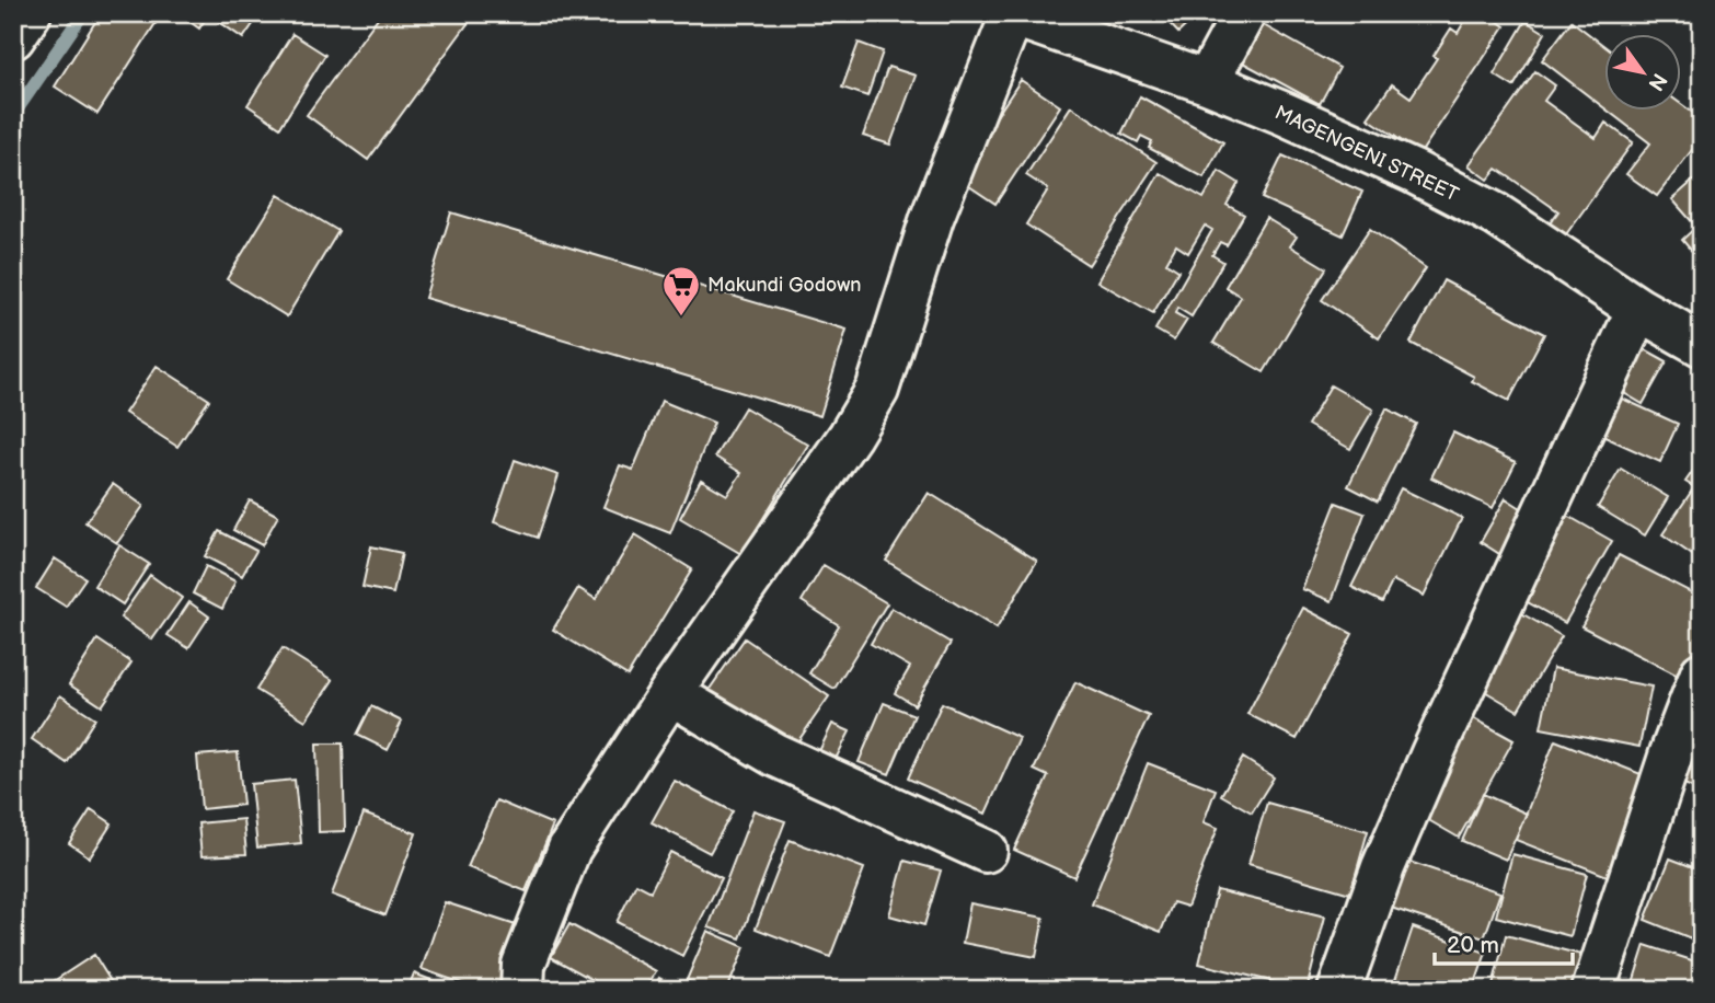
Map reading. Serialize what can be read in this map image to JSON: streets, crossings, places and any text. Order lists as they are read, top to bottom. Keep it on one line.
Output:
{"streets":{"street":["MAGENGENI STREET"]},"places":{"supermarket":["Makundi Godown"]},"scale_bar":"20 m","north":"bottom right"}
